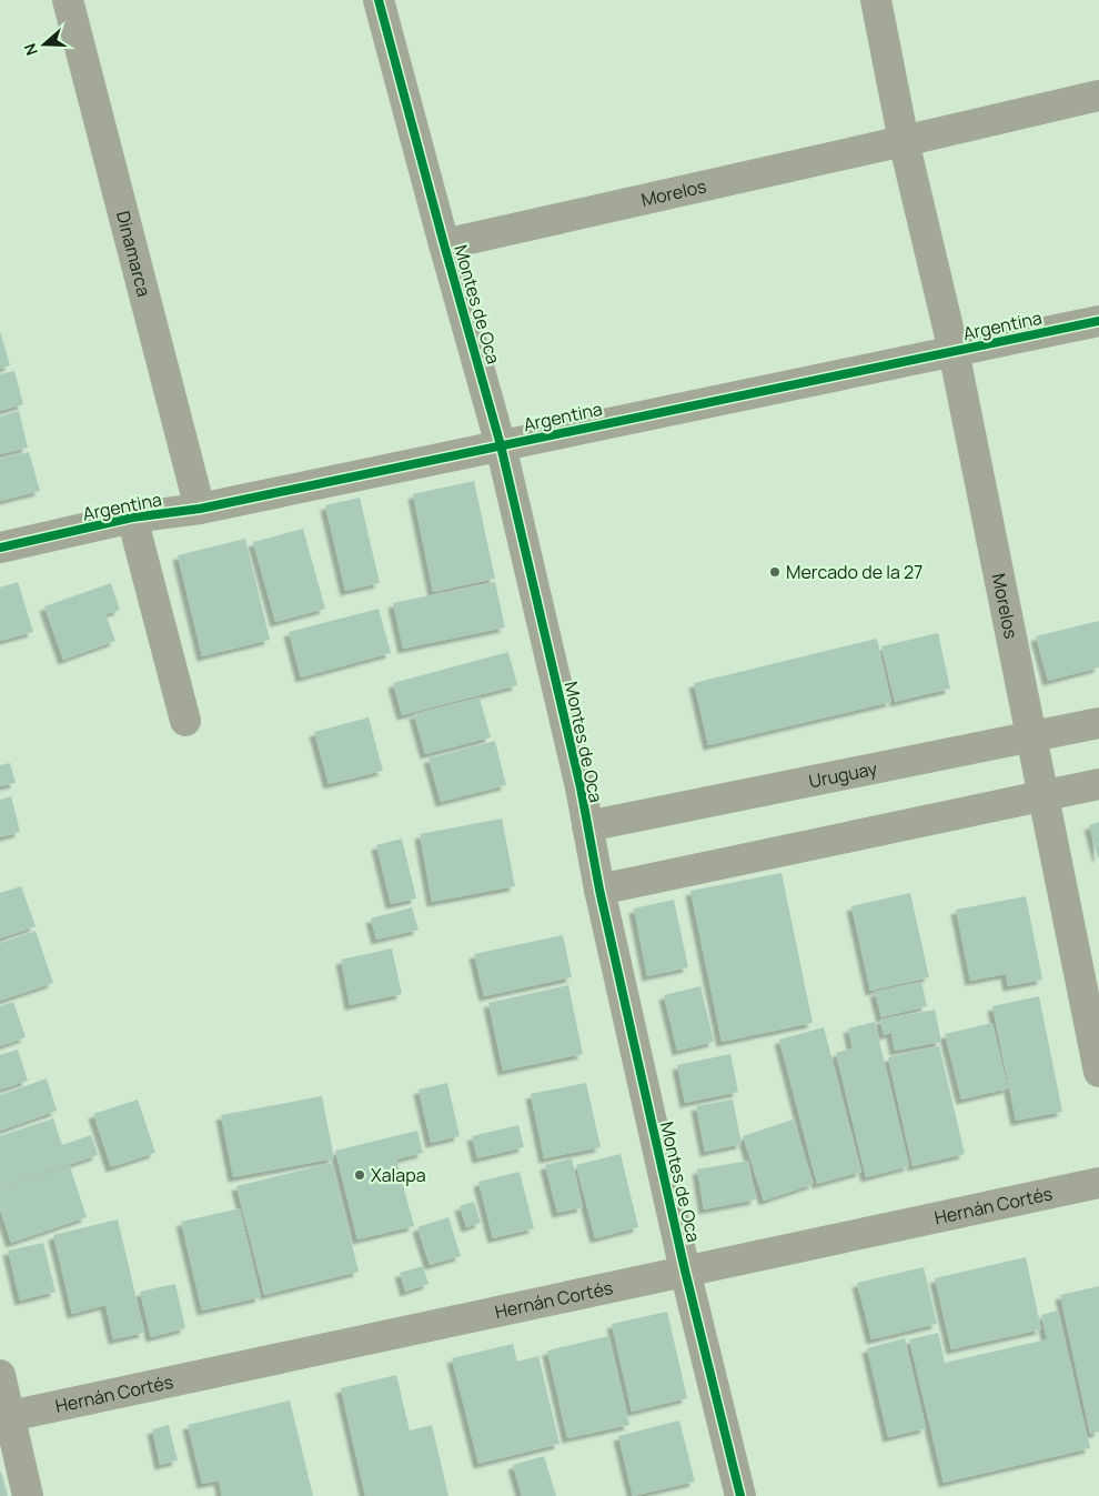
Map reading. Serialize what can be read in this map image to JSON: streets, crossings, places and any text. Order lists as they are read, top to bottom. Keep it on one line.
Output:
{"streets":{"street":["Morelos","Dinamarca","Montes de Oca","Argentina","Uruguay","Hernán Cortés"]},"crossings":[["Morelos","Montes de Oca"],["Morelos","Argentina"],["Morelos","Uruguay"],["Dinamarca","Argentina"],["Montes de Oca","Argentina"],["Montes de Oca","Uruguay"],["Montes de Oca","Hernán Cortés"]],"places":["Mercado de la 27","Xalapa"],"north":"left"}
